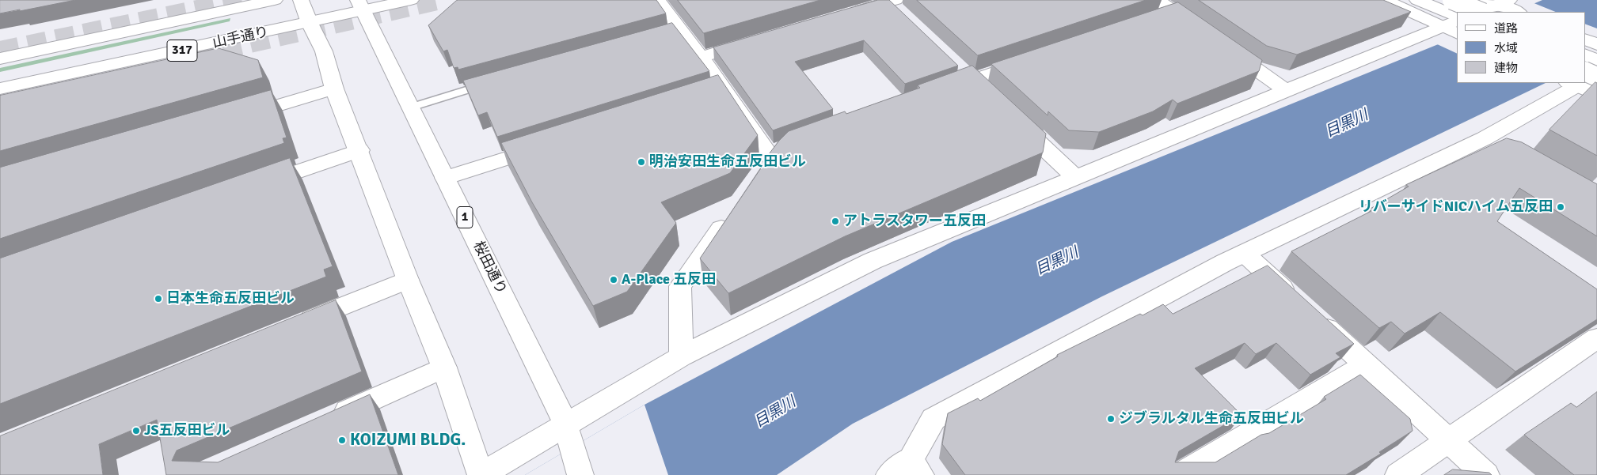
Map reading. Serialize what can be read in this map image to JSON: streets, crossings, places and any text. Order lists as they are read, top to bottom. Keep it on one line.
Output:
{"streets":{"main road":["山手通り","317","1","桜田通り"]},"crossings":[["山手通り","桜田通り"]],"water":["目黒川"],"places":["明治安田生命五反田ビル","リバーサイドNICハイム五反田","アトラスタワー五反田","A-Place 五反田","日本生命五反田ビル","ジブラルタル生命五反田ビル","JS五反田ビル","KOIZUMI BLDG."],"legend":["道路","水域","建物"]}
